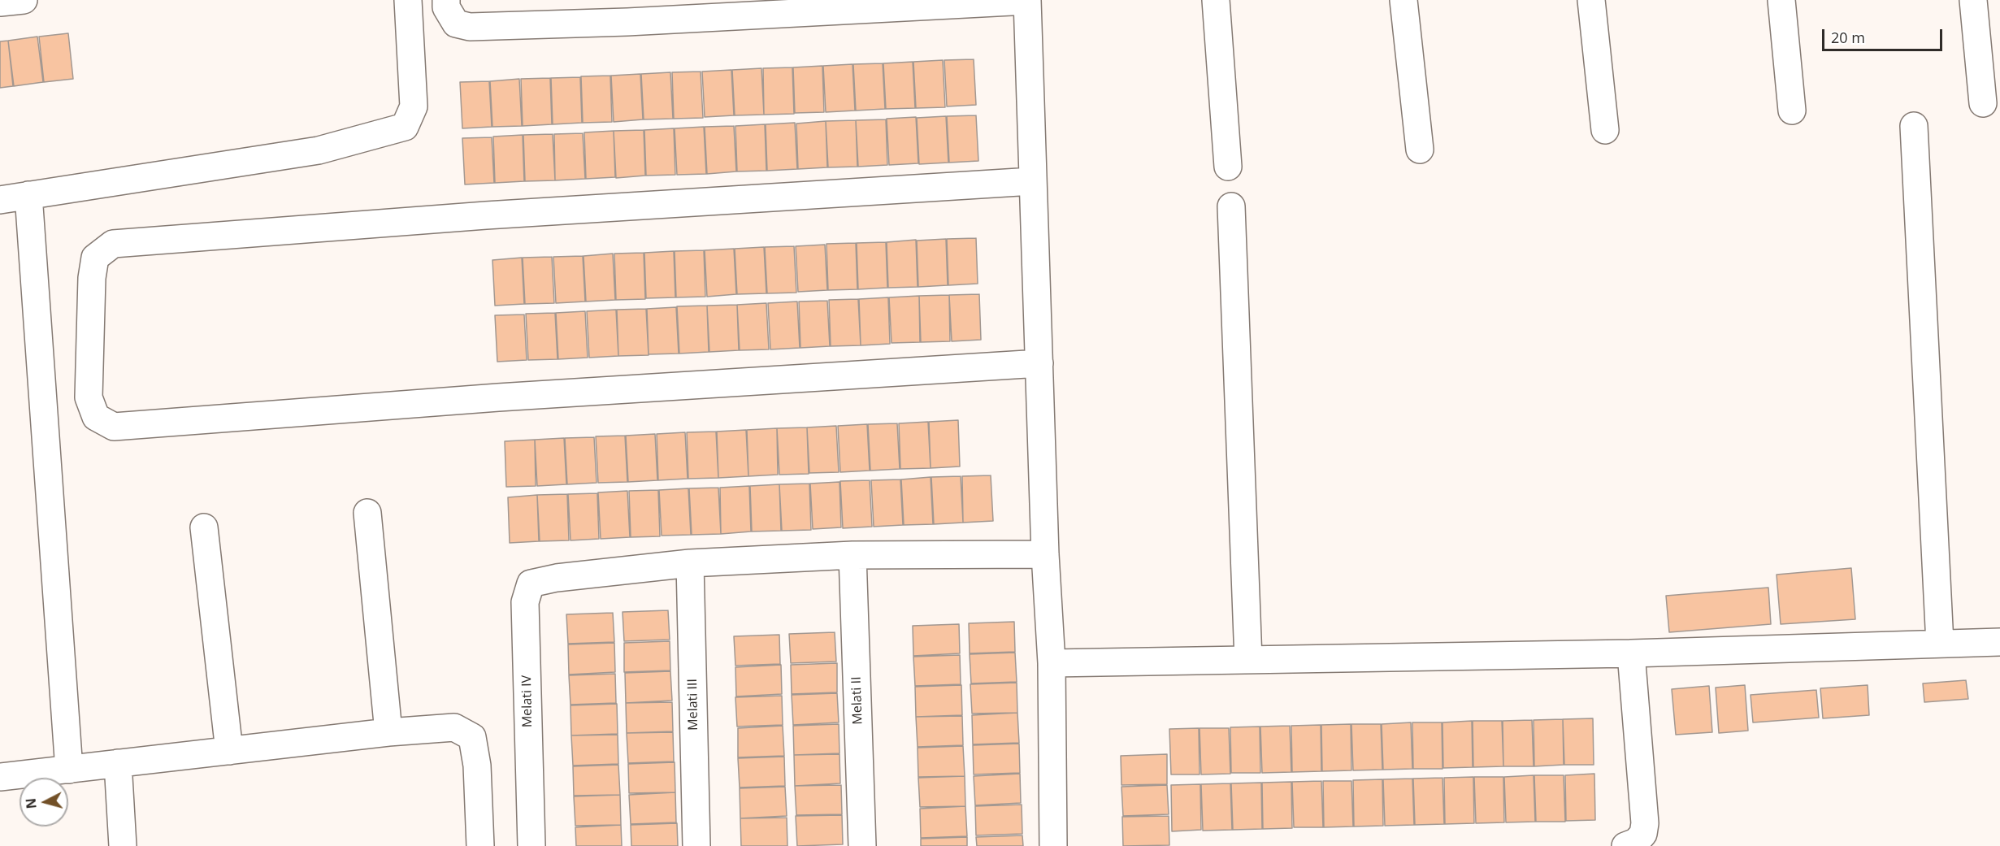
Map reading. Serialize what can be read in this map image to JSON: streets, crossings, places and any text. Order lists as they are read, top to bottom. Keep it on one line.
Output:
{"streets":{"street":["Melati II","Melati IV","Melati III"]},"crossings":[["Melati IV","Melati III"]],"scale_bar":"20 m","north":"left"}
